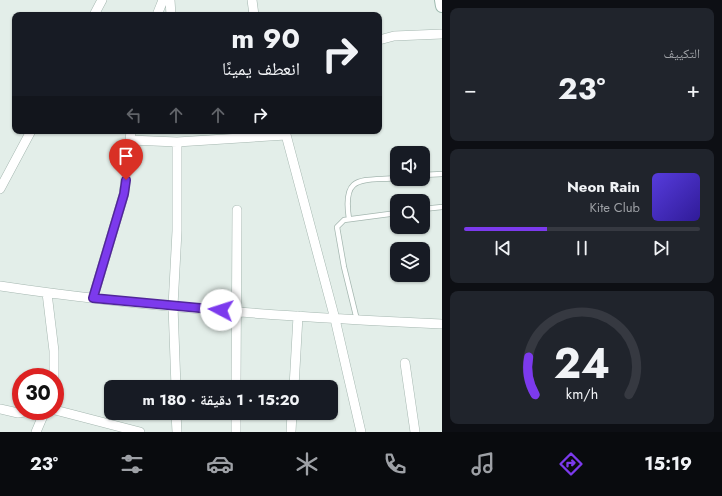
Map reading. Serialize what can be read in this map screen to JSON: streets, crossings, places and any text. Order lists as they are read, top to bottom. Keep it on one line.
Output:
{"page":{"tile":"التكييف","turn":["90 m","انعطف يمينًا"],"heat":["−","23°","+"],"song":["Neon Rain","Kite Club"],"limit":"30","trip":"15:20 · 1 دقيقة · 180 m","tabs":["15:19","23°"],"gauge":["24","km/h"]}}
